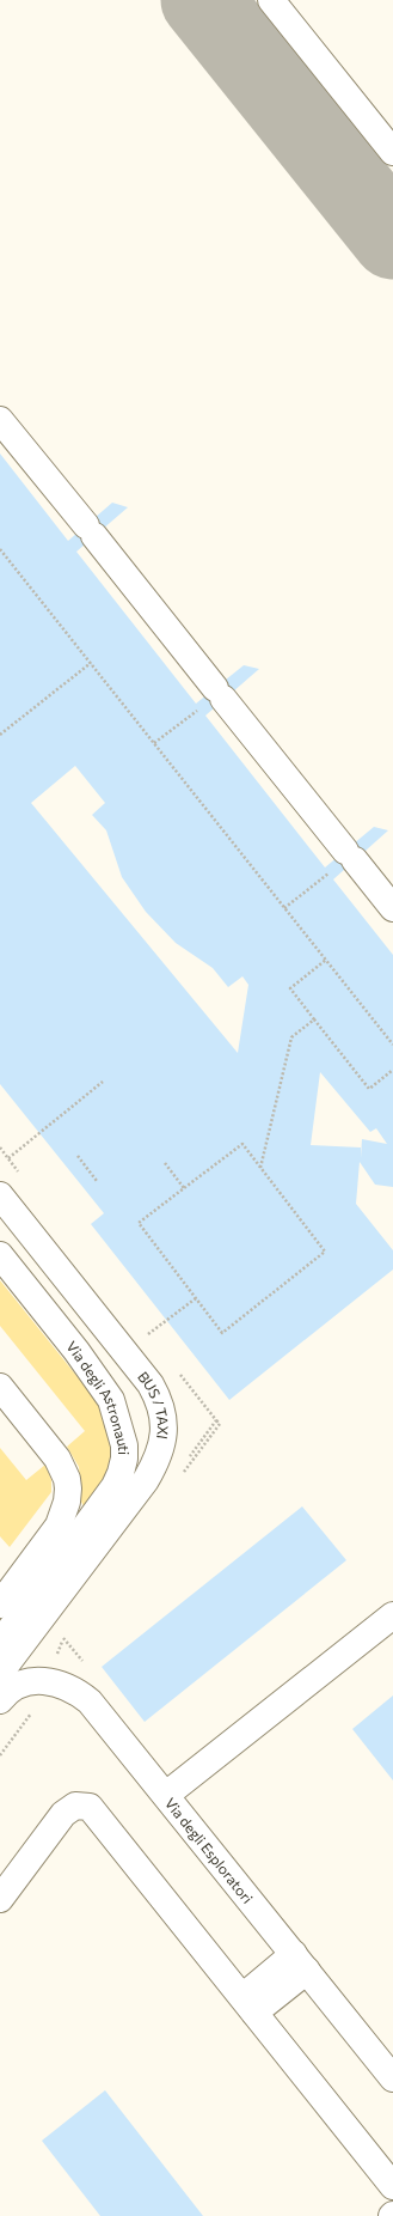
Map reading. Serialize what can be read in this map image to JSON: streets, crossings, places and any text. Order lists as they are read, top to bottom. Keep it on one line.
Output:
{"streets":{"street":["Via degli Astronauti","BUS / TAXI","Via degli Esploratori"]}}
